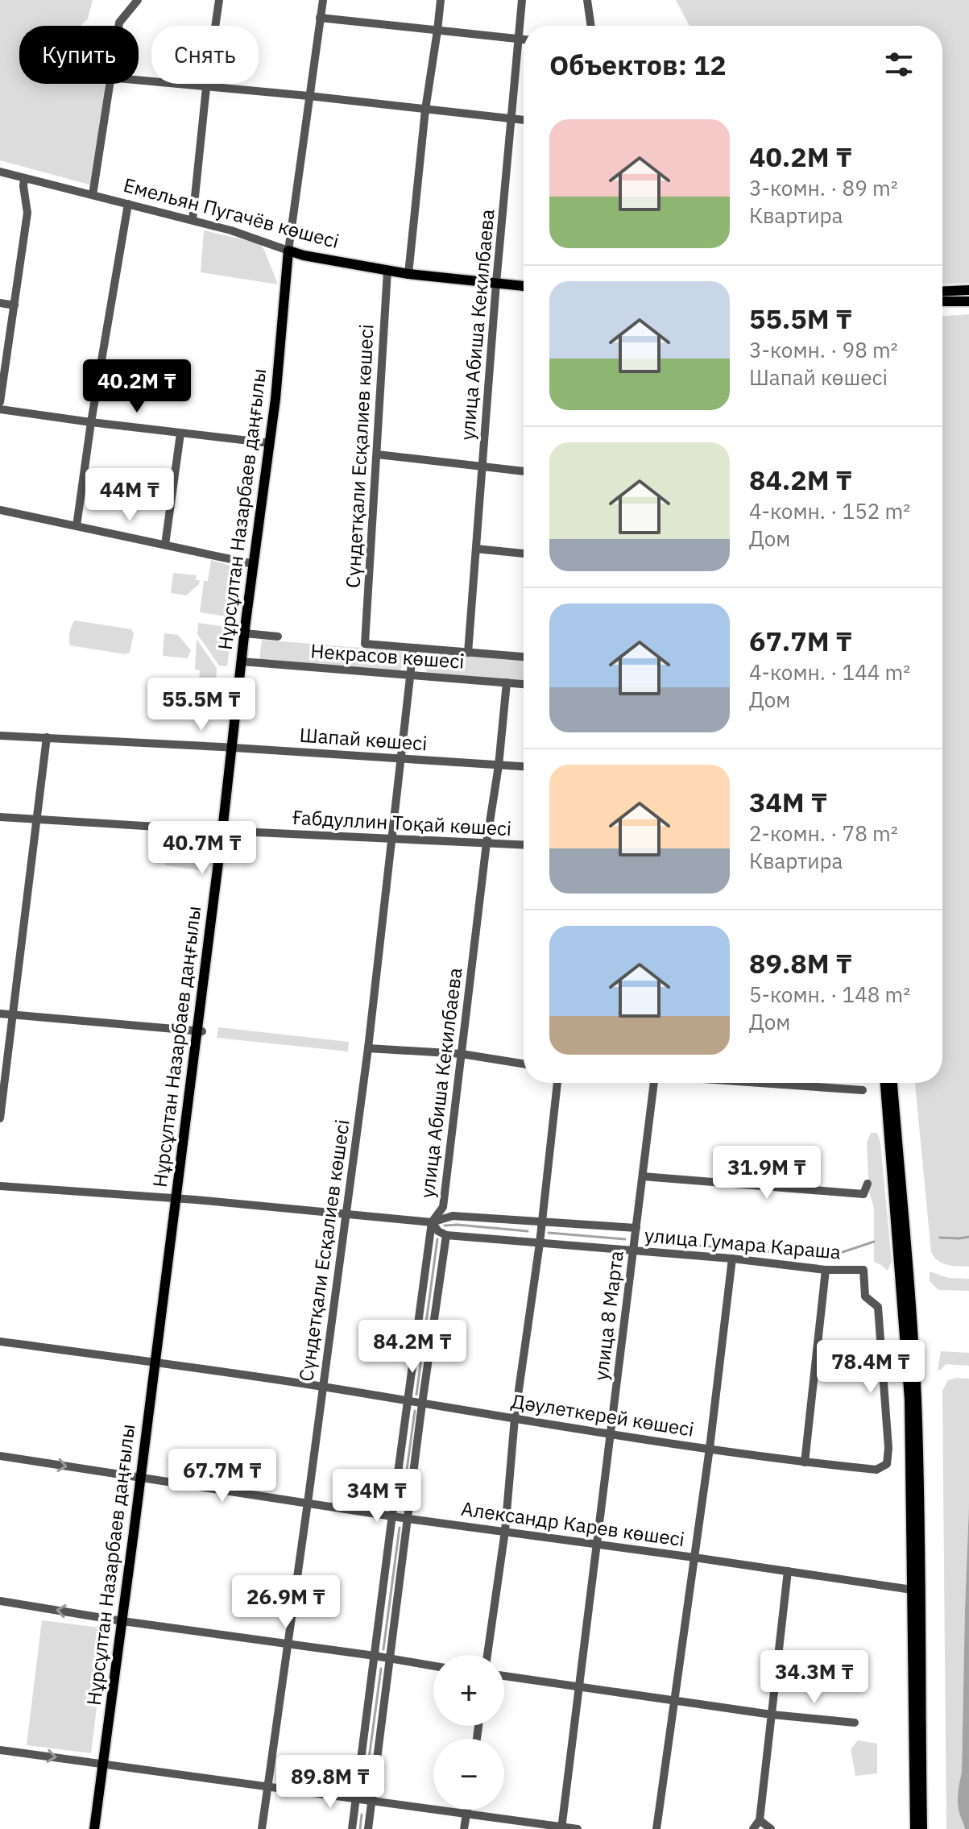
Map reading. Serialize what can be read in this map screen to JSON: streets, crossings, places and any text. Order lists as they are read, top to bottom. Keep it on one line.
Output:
{"streets":{"main road":["Емельян Пугачёв көшесі","Нұрсұлтан Назарбаев даңғылы"],"street":["улица Абиша Кекилбаева","Сүндетқали Есқалиев көшесі","Некрасов көшесі","Шапай көшесі","Ғабдуллин Тоқай көшесі","улица Гумара Караша","улица 8 Марта","Дәулеткерей көшесі","Александр Карев көшесі"]},"crossings":[["Емельян Пугачёв көшесі","улица Абиша Кекилбаева"],["Емельян Пугачёв көшесі","Сүндетқали Есқалиев көшесі"],["Емельян Пугачёв көшесі","Нұрсұлтан Назарбаев даңғылы"],["улица Абиша Кекилбаева","Некрасов көшесі"],["улица Абиша Кекилбаева","Шапай көшесі"],["улица Абиша Кекилбаева","Ғабдуллин Тоқай көшесі"],["улица Абиша Кекилбаева","улица Гумара Караша"],["улица Абиша Кекилбаева","Дәулеткерей көшесі"],["улица Абиша Кекилбаева","Александр Карев көшесі"],["Сүндетқали Есқалиев көшесі","Некрасов көшесі"],["Сүндетқали Есқалиев көшесі","Шапай көшесі"],["Сүндетқали Есқалиев көшесі","Ғабдуллин Тоқай көшесі"],["Сүндетқали Есқалиев көшесі","улица Гумара Караша"],["Сүндетқали Есқалиев көшесі","Дәулеткерей көшесі"],["Сүндетқали Есқалиев көшесі","Александр Карев көшесі"],["Нұрсұлтан Назарбаев даңғылы","Некрасов көшесі"],["Нұрсұлтан Назарбаев даңғылы","Шапай көшесі"],["Нұрсұлтан Назарбаев даңғылы","Ғабдуллин Тоқай көшесі"],["Нұрсұлтан Назарбаев даңғылы","улица Гумара Караша"],["Нұрсұлтан Назарбаев даңғылы","Дәулеткерей көшесі"],["Нұрсұлтан Назарбаев даңғылы","Александр Карев көшесі"],["улица Гумара Караша","улица 8 Марта"],["улица Гумара Караша","Дәулеткерей көшесі"],["улица 8 Марта","Дәулеткерей көшесі"],["улица 8 Марта","Александр Карев көшесі"]],"page":{"chip":["Купить","Снять"],"heading":"Объектов: 12","list":[{"name":"40.2M ₸","note":"3-комн. · 89 m² · Квартира"},{"name":"55.5M ₸","note":"3-комн. · 98 m² · Шапай көшесі"},{"name":"84.2M ₸","note":"4-комн. · 152 m² · Дом"},{"name":"67.7M ₸","note":"4-комн. · 144 m² · Дом"},{"name":"34M ₸","note":"2-комн. · 78 m² · Квартира"},{"name":"89.8M ₸","note":"5-комн. · 148 m² · Дом"}],"price":["40.2M ₸","44M ₸","55.5M ₸","40.7M ₸","31.9M ₸","84.2M ₸","78.4M ₸","67.7M ₸","34M ₸","26.9M ₸","34.3M ₸","89.8M ₸"],"map_buttons":["+","−"]}}
